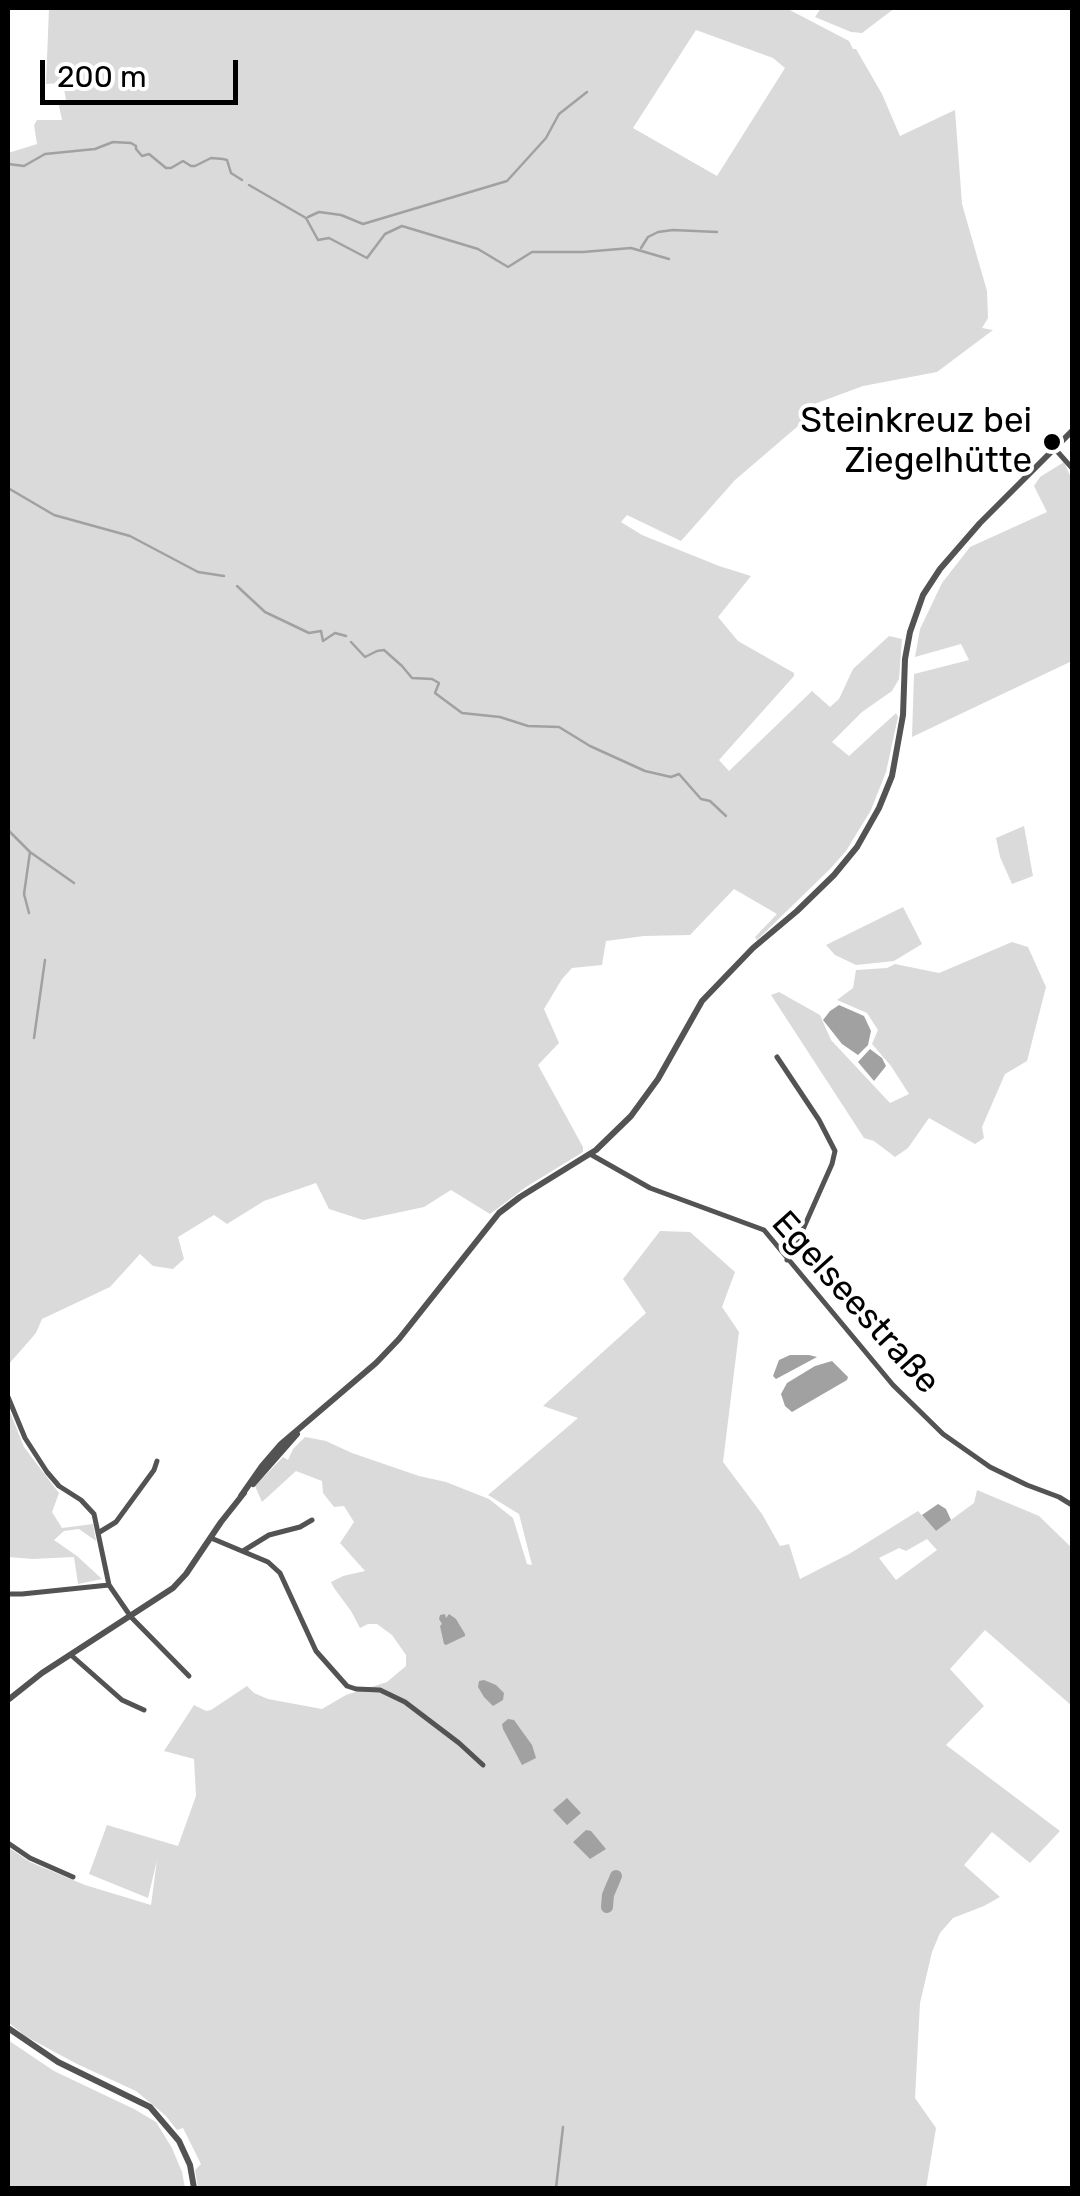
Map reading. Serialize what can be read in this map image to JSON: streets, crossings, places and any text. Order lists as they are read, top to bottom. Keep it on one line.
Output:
{"streets":{"street":["Egelseestraße"]},"places":["Steinkreuz bei Ziegelhütte"],"scale_bar":"200 m"}
